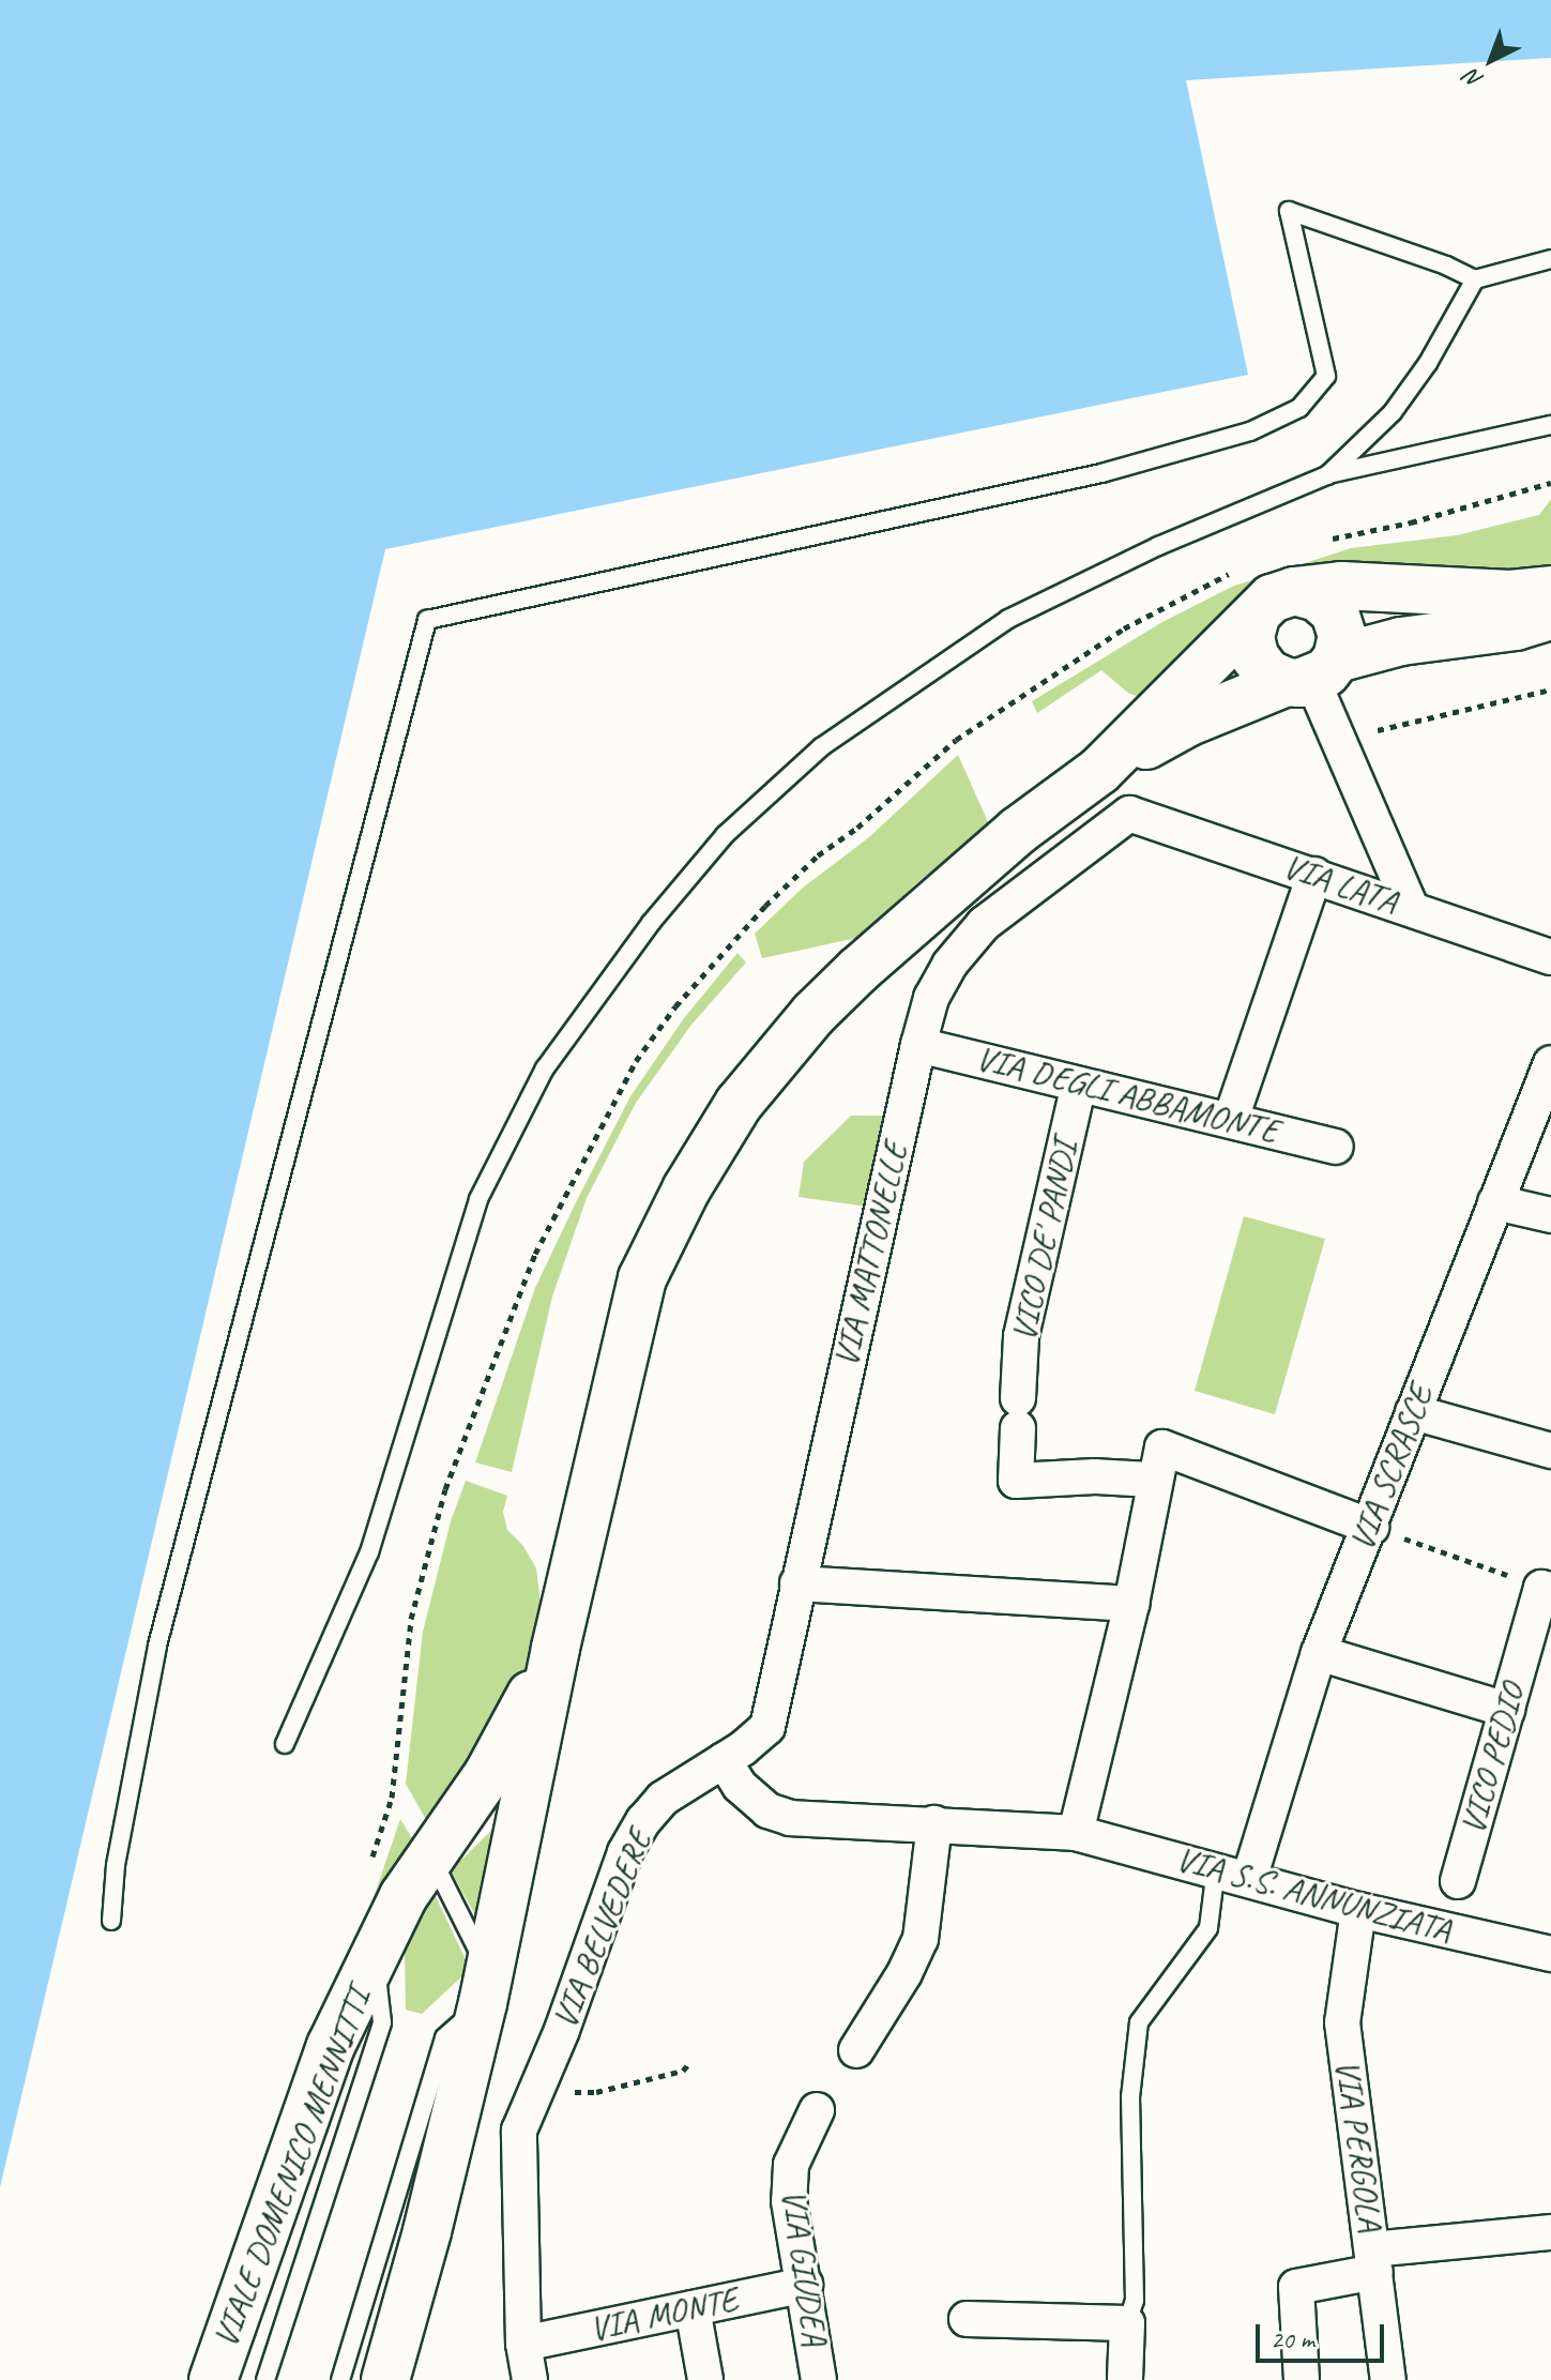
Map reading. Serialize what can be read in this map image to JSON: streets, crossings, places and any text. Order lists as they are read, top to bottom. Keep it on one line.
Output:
{"streets":{"street":["VIA LATA","VIA DEGLI ABBAMONTE","VICO DE' PANDI","VIA MATTONELLE","VIA SCRASCE","VICO PEDIO","VIA S.S. ANNUNZIATA","VIA BELVEDERE","VIA PERGOLA","VIALE DOMENICO MENNITTI","VIA GIUDEA","VIA MONTE"]},"crossings":[["VIA LATA","VIA MATTONELLE"],["VIA DEGLI ABBAMONTE","VICO DE' PANDI"],["VIA DEGLI ABBAMONTE","VIA MATTONELLE"],["VIA MATTONELLE","VIA S.S. ANNUNZIATA"],["VIA MATTONELLE","VIA BELVEDERE"],["VIA SCRASCE","VIA S.S. ANNUNZIATA"],["VIA S.S. ANNUNZIATA","VIA BELVEDERE"],["VIA S.S. ANNUNZIATA","VIA PERGOLA"],["VIA BELVEDERE","VIA MONTE"],["VIA GIUDEA","VIA MONTE"]],"scale_bar":"20 m","north":"bottom left"}
